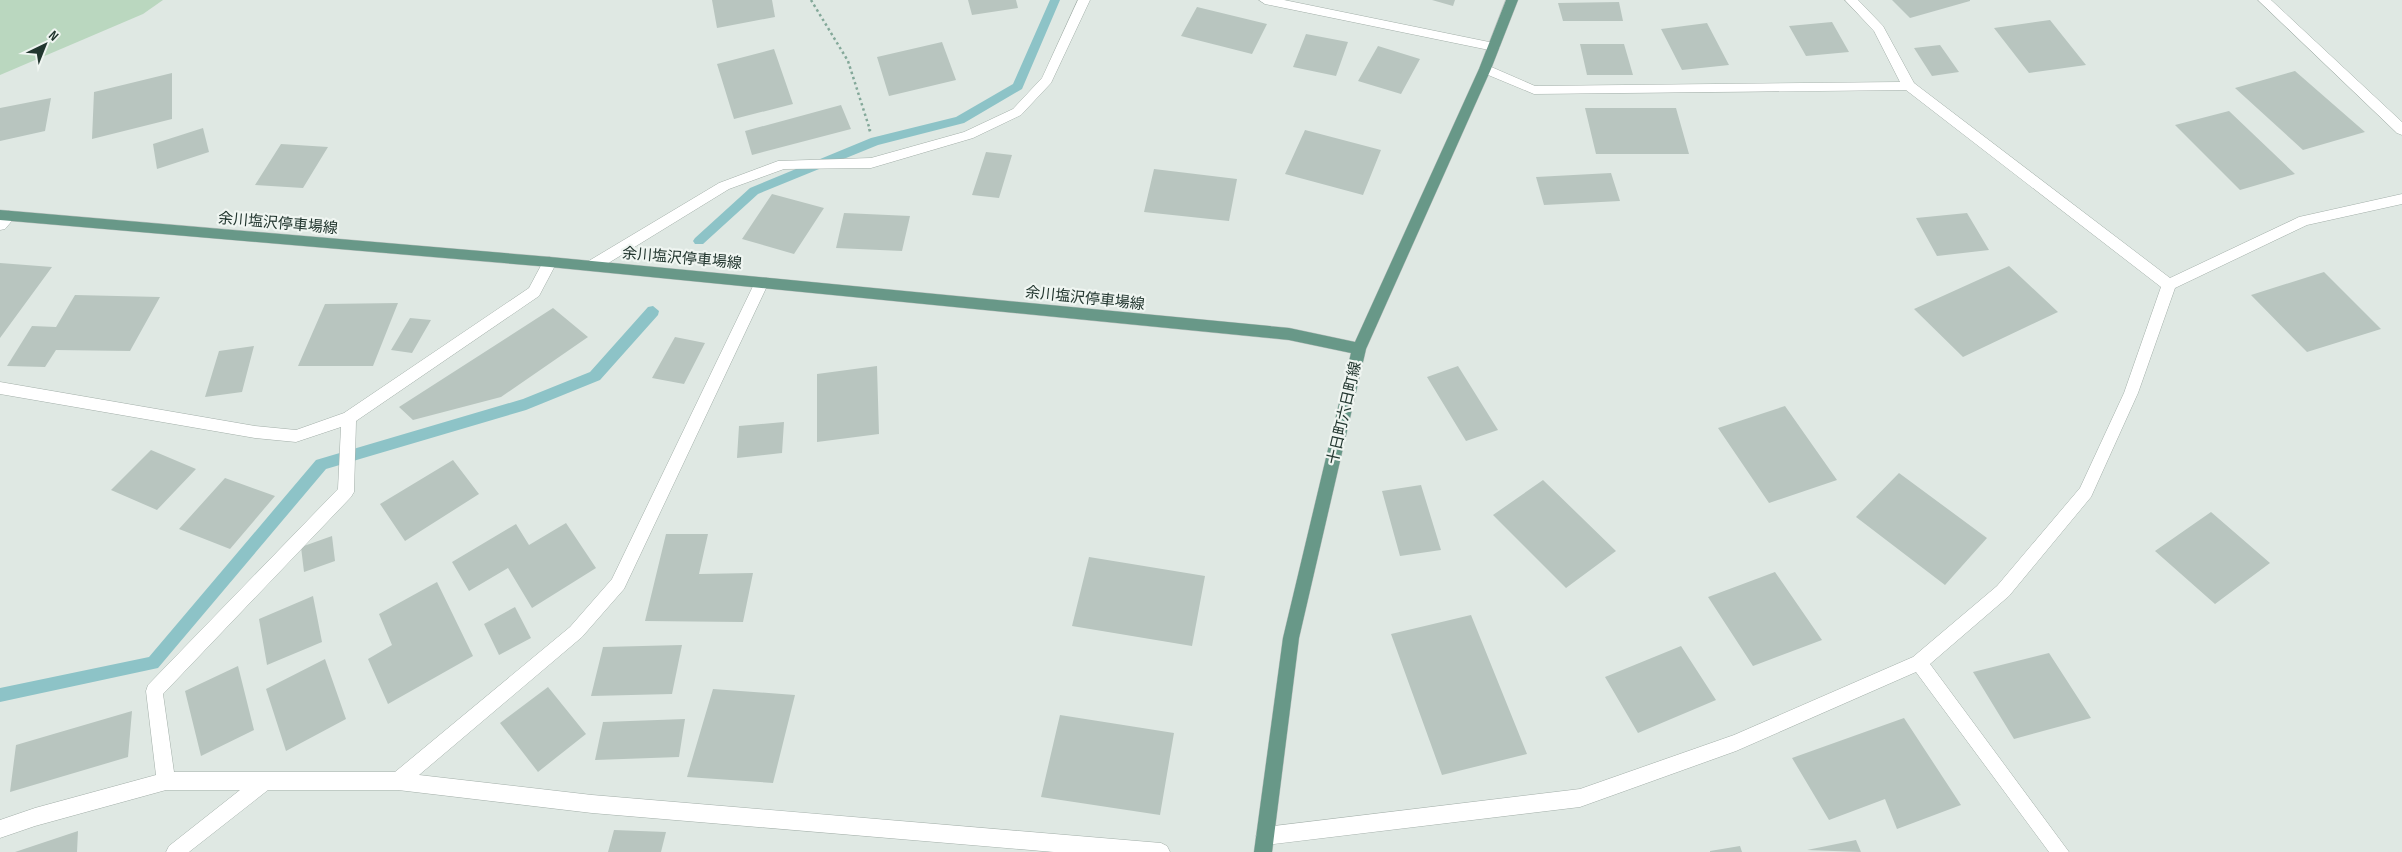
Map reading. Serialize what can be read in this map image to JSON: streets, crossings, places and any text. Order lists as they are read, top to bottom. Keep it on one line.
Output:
{"streets":{"main road":["余川塩沢停車場線","十日町六日町線"]},"crossings":[["余川塩沢停車場線","十日町六日町線"]],"north":"top right"}
